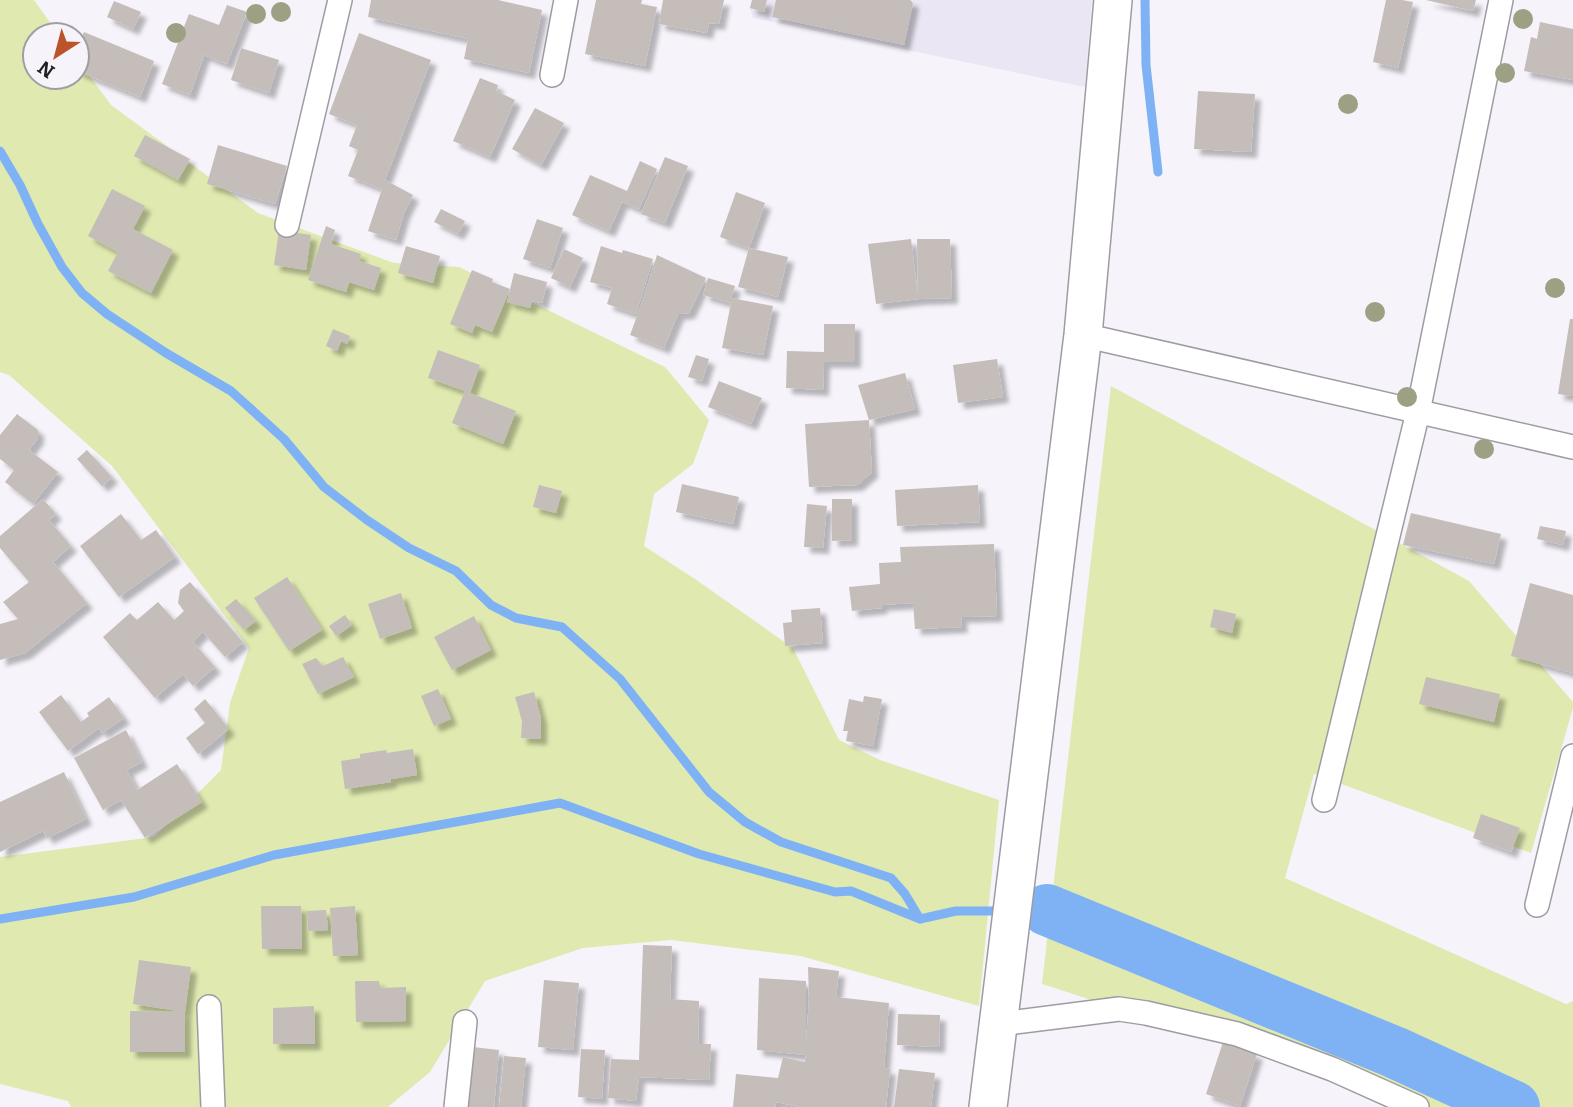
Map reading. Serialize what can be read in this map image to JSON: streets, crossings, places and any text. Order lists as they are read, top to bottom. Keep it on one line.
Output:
{"north":"bottom left"}
